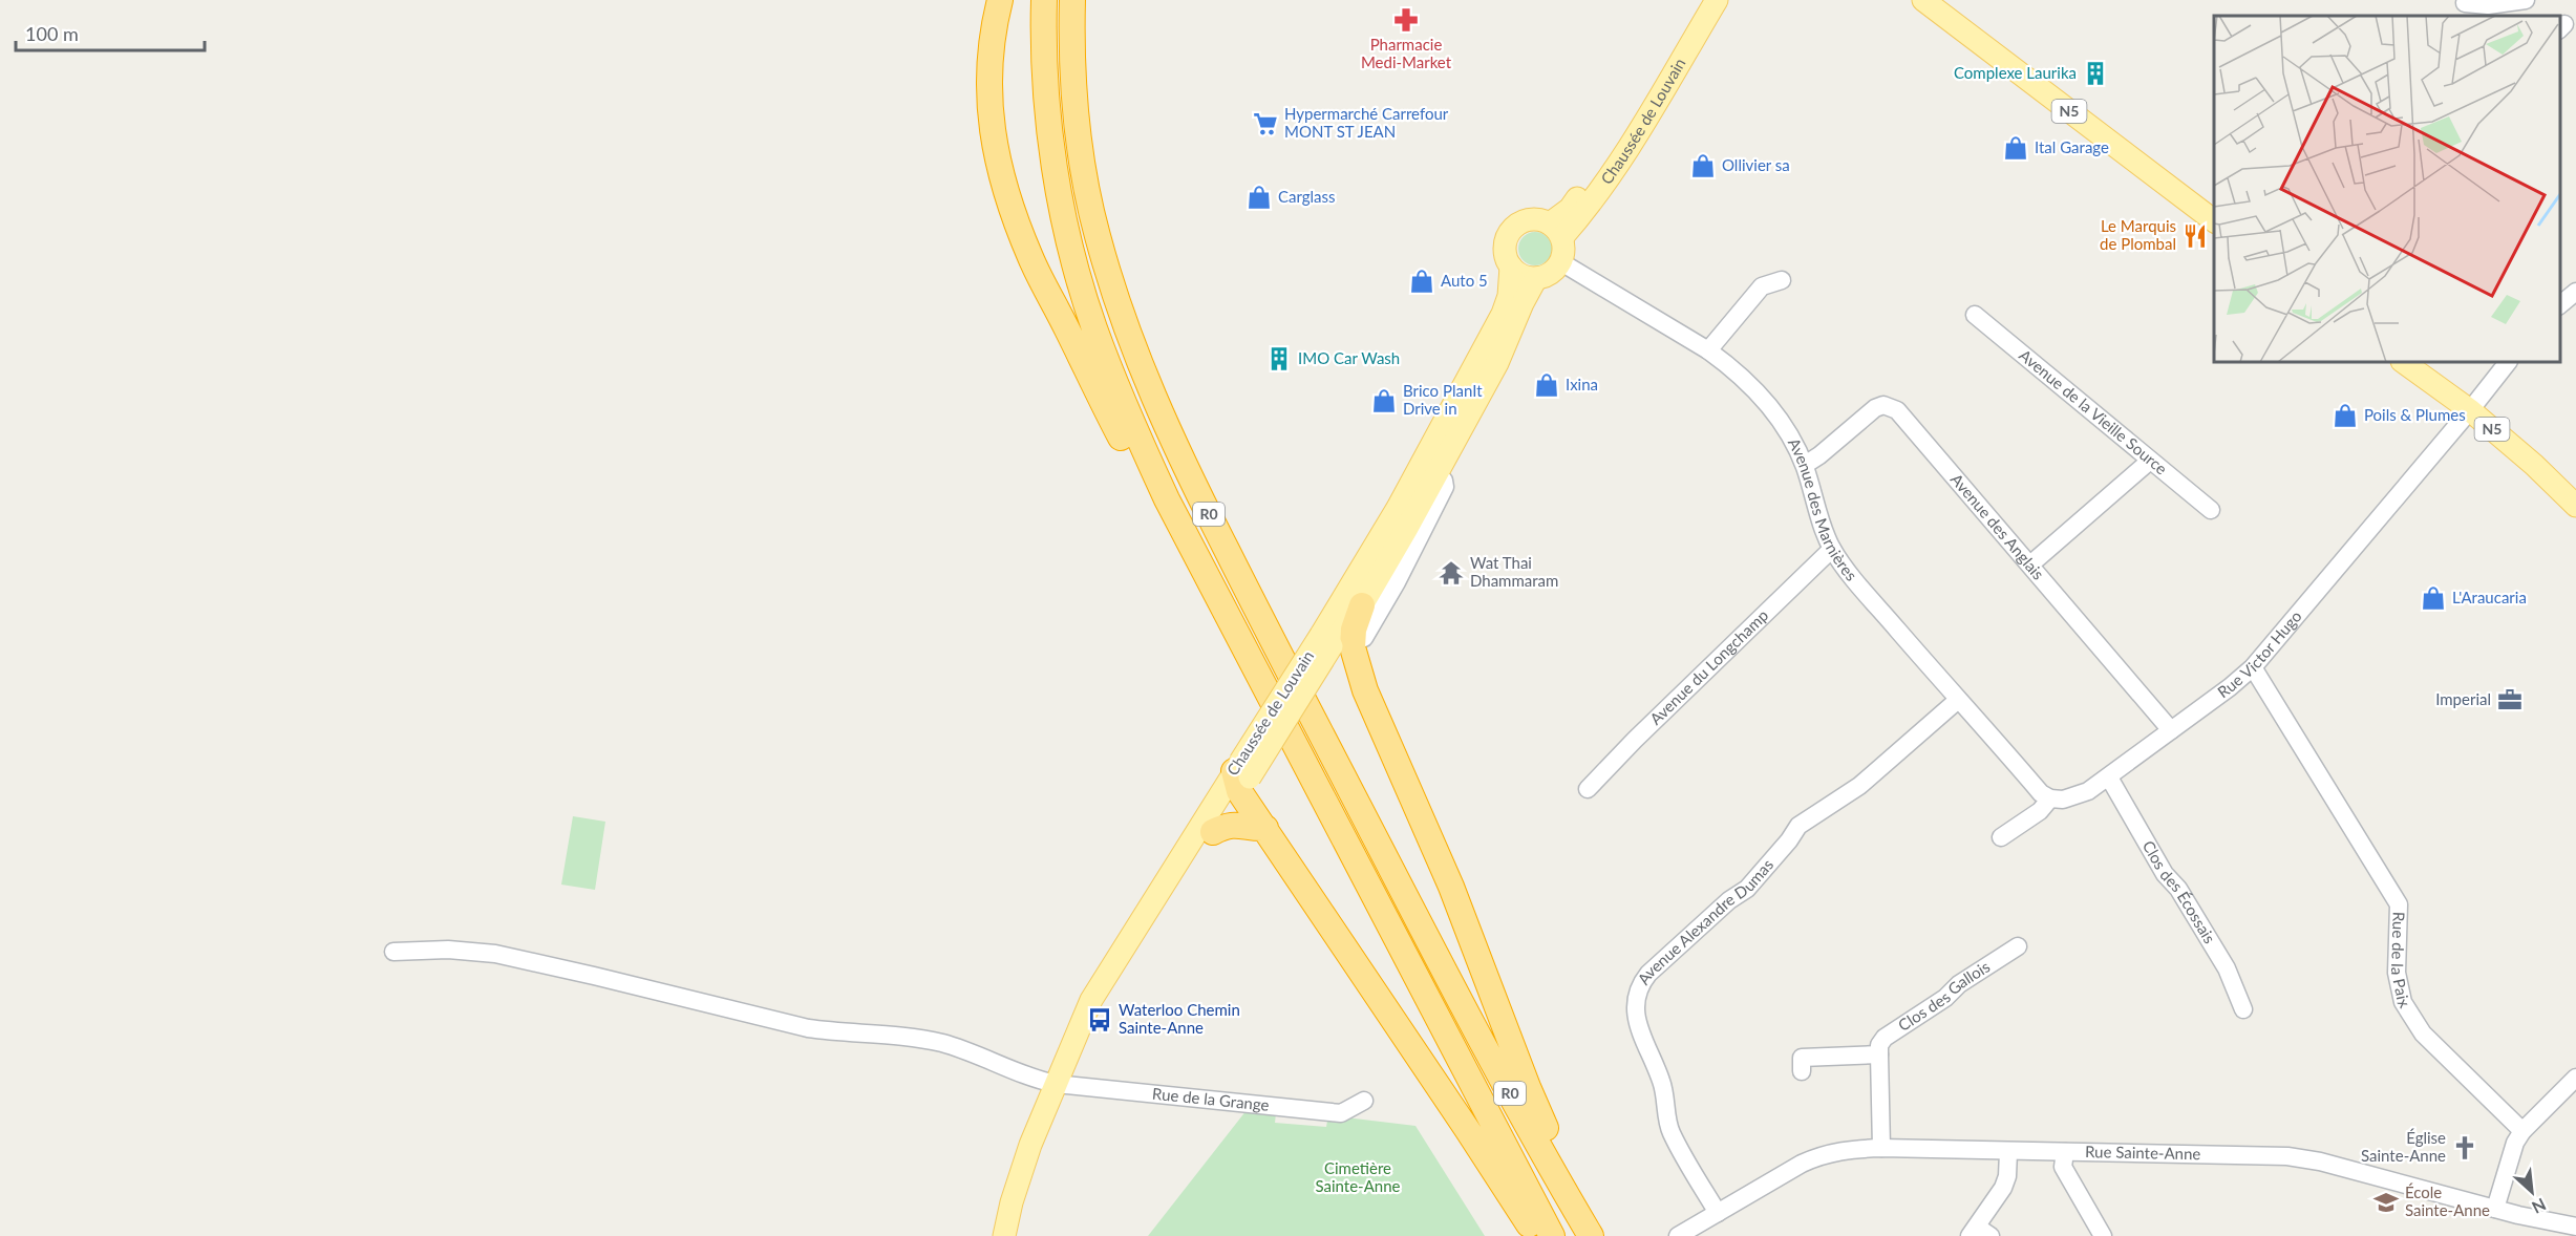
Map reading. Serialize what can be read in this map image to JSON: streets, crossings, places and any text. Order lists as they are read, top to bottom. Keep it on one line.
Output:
{"streets":{"highway":["R0"],"main road":["N5","Chaussée de Louvain"],"street":["Avenue de la Vieille Source","Avenue des Marnières","Avenue des Anglais","Rue Victor Hugo","Avenue du Longchamp","Clos des Écossais","Avenue Alexandre Dumas","Rue de la Paix","Clos des Gallois","Rue de la Grange","Rue Sainte-Anne"]},"crossings":[["N5","Rue Victor Hugo"],["Chaussée de Louvain","Avenue des Marnières"],["Chaussée de Louvain","Rue de la Grange"],["Avenue des Marnières","Avenue des Anglais"],["Avenue des Marnières","Rue Victor Hugo"],["Avenue des Marnières","Avenue du Longchamp"],["Avenue des Marnières","Avenue Alexandre Dumas"],["Avenue des Anglais","Rue Victor Hugo"],["Rue Victor Hugo","Clos des Écossais"],["Rue Victor Hugo","Rue de la Paix"],["Avenue Alexandre Dumas","Rue Sainte-Anne"]],"parks":["Cimetière Sainte-Anne"],"places":{"pharmacy":["Pharmacie Medi-Market"],"building":["Complexe Laurika","IMO Car Wash"],"supermarket":["Hypermarché Carrefour MONT ST JEAN"],"shop":["Ital Garage","Ollivier sa","Carglass","Auto 5","Ixina","Brico PlanIt Drive in","Poils & Plumes","L'Araucaria"],"restaurant":["Le Marquis de Plombal"],"temple":["Wat Thai Dhammaram"],"office":["Imperial"],"bus stop":["Waterloo Chemin Sainte-Anne"],"church":["Église Sainte-Anne"],"school or university":["École Sainte-Anne"]},"scale_bar":"100 m","north":"bottom right"}
